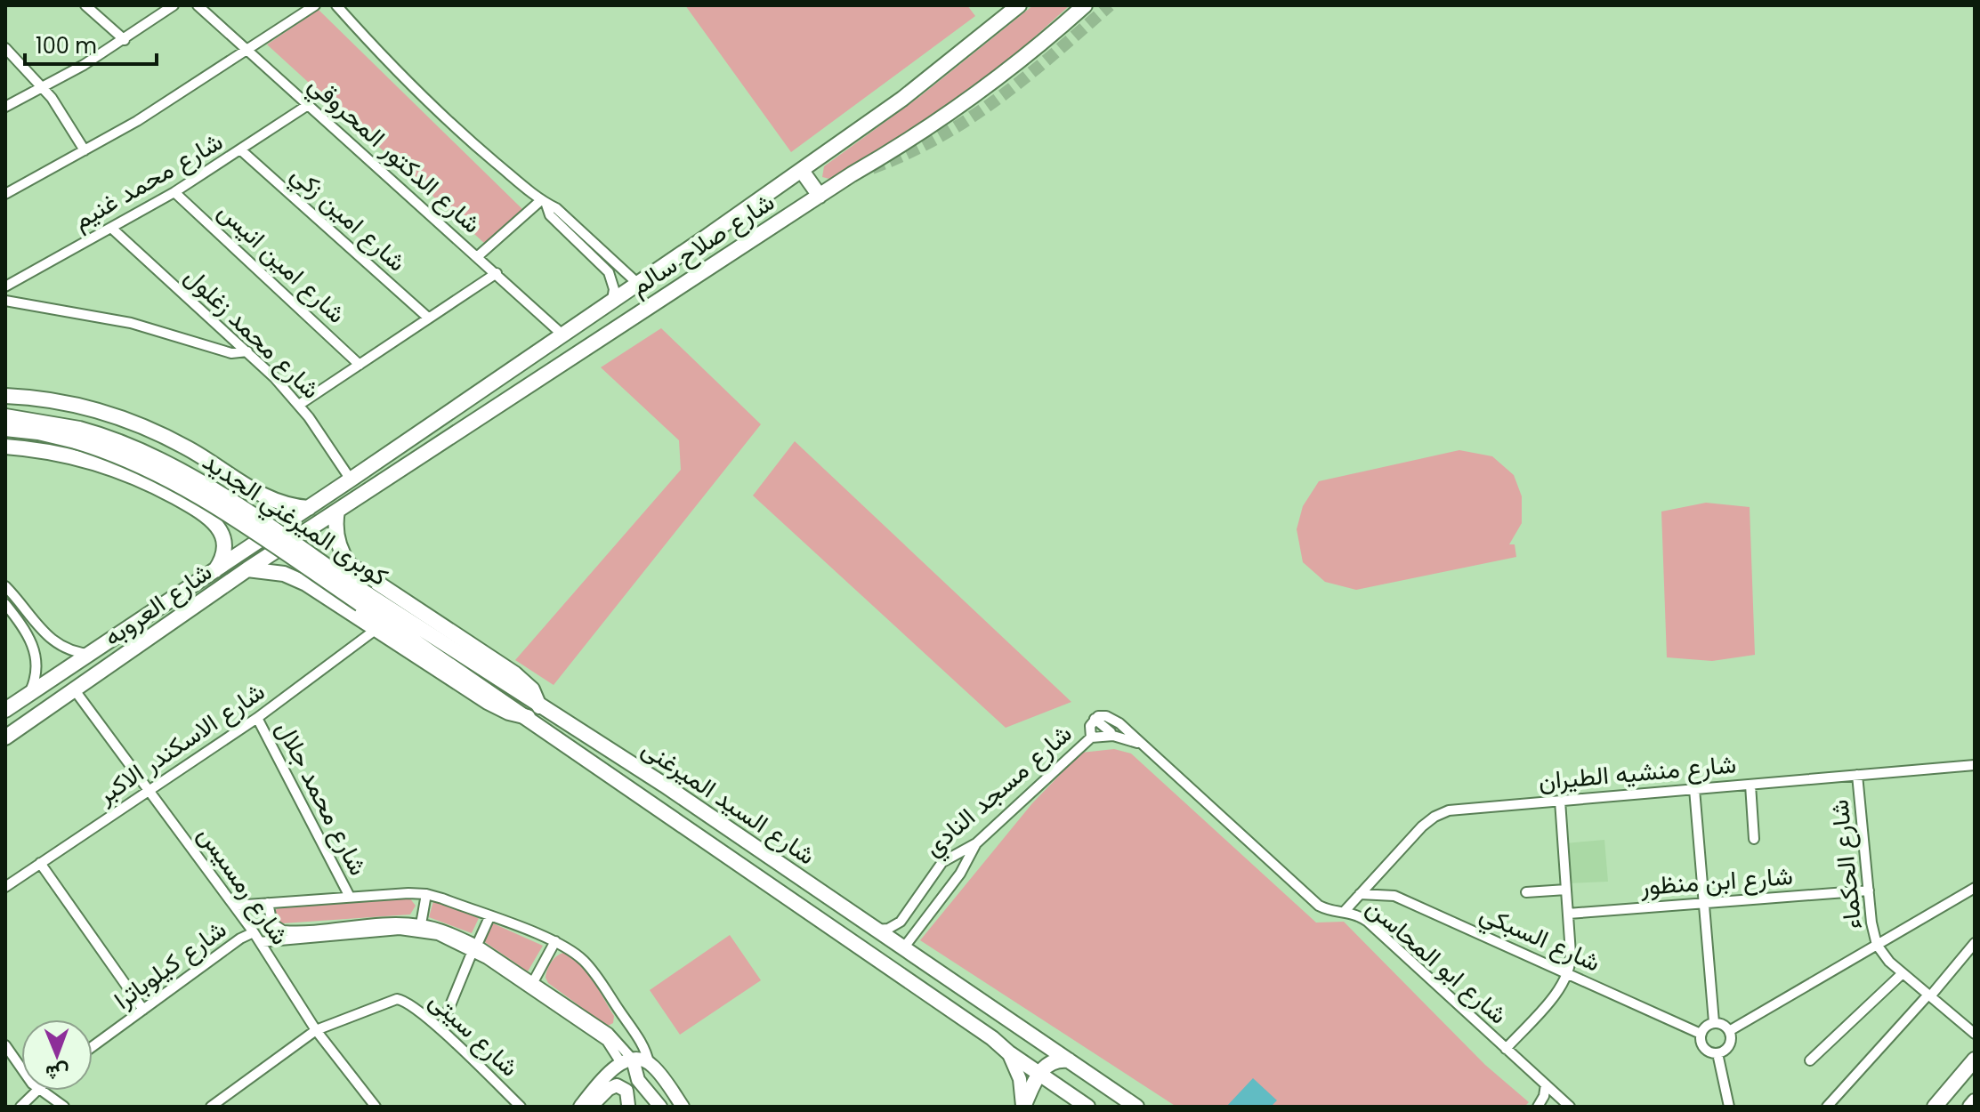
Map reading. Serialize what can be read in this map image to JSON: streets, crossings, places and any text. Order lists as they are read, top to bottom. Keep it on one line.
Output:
{"streets":{"main road":["شارع صلاح سالم","كوبرى الميرغني الجديد","شارع العروبه","شارع السيد الميرغنى"],"street":["شارع الدكتور المحروقي","شارع محمد غنيم","شارع امين زكي","شارع امين انيس","شارع محمد زغلول","شارع الاسكندر الاكبر","شارع منشيه الطيران","شارع مسجد النادي","شارع محمد جلال","شارع الحكماء","شارع ابن منظور","شارع رمسيس","شارع السبكي","شارع ابو المحاسن","شارع كيلوباترا","شارع سيتى"]},"crossings":[["شارع الدكتور المحروقي","شارع محمد غنيم"],["شارع الدكتور المحروقي","شارع صلاح سالم"],["شارع محمد غنيم","شارع امين زكي"],["شارع محمد غنيم","شارع امين انيس"],["شارع محمد غنيم","شارع محمد زغلول"],["شارع صلاح سالم","شارع محمد زغلول"],["شارع صلاح سالم","شارع العروبه"],["شارع صلاح سالم","شارع السيد الميرغنى"],["كوبرى الميرغني الجديد","شارع السيد الميرغنى"],["شارع العروبه","شارع السيد الميرغنى"],["شارع العروبه","شارع رمسيس"],["شارع الاسكندر الاكبر","شارع محمد جلال"],["شارع الاسكندر الاكبر","شارع السيد الميرغنى"],["شارع الاسكندر الاكبر","شارع رمسيس"],["شارع منشيه الطيران","شارع الحكماء"],["شارع منشيه الطيران","شارع السبكي"],["شارع منشيه الطيران","شارع ابو المحاسن"],["شارع مسجد النادي","شارع السيد الميرغنى"],["شارع مسجد النادي","شارع ابو المحاسن"],["شارع الحكماء","شارع ابن منظور"],["شارع رمسيس","شارع كيلوباترا"],["شارع رمسيس","شارع سيتى"]],"scale_bar":"100 m","north":"bottom"}
